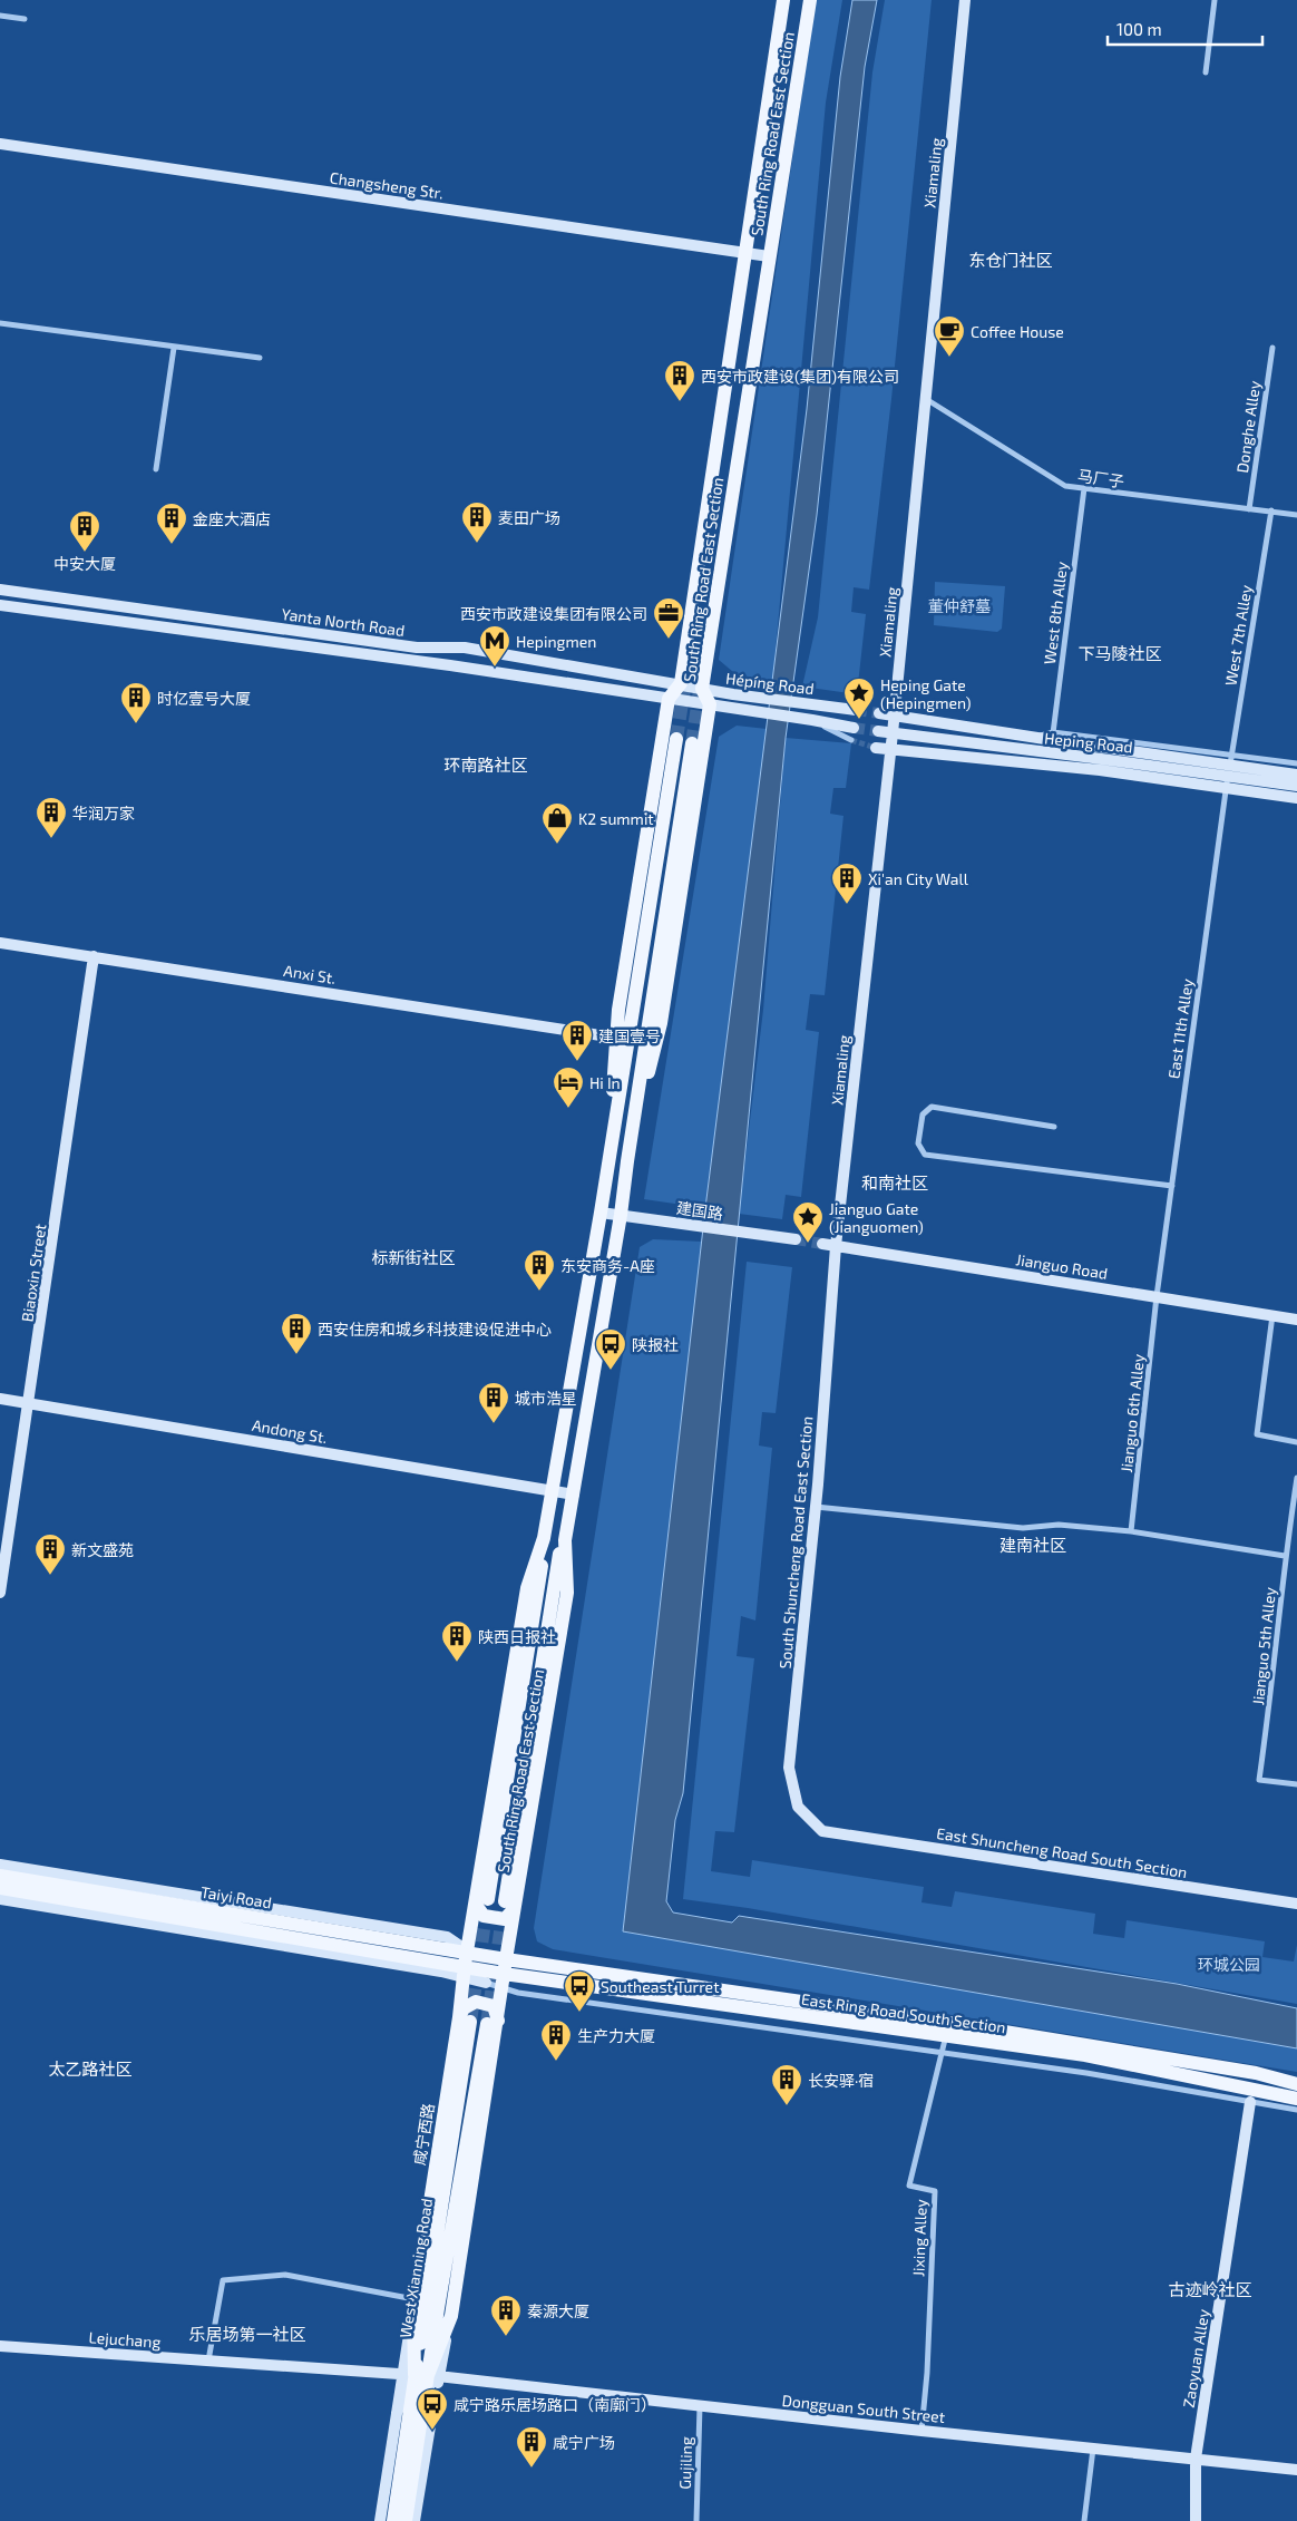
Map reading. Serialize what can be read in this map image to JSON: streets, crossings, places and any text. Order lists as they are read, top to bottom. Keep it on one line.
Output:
{"streets":{"main road":["South Ring Road East Section","Taiyi Road","East Ring Road South Section","咸宁西路","West Xianning Road"],"street":["Xiamaling","Changsheng Str.","Donghe Alley","马厂子","West 8th Alley","Yanta North Road","West 7th Alley","Hépíng Road","Heping Road","Anxi St.","East 11th Alley","建国路","Jianguo Road","Biaoxin Street","Jianguo 6th Alley","Andong St.","South Shuncheng Road East Section","Jianguo 5th Alley","East Shuncheng Road South Section","Jixing Alley","Lejuchang","Zaoyuan Alley","Dongguan South Street","Gujiling"]},"crossings":[["South Ring Road East Section","Changsheng Str."],["South Ring Road East Section","Yanta North Road"],["South Ring Road East Section","Hépíng Road"],["South Ring Road East Section","Anxi St."],["South Ring Road East Section","建国路"],["South Ring Road East Section","Andong St."],["South Ring Road East Section","Taiyi Road"],["South Ring Road East Section","East Ring Road South Section"],["South Ring Road East Section","咸宁西路"],["Xiamaling","马厂子"],["Xiamaling","Heping Road"],["Xiamaling","Jianguo Road"],["Xiamaling","South Shuncheng Road East Section"],["Donghe Alley","马厂子"],["马厂子","West 8th Alley"],["马厂子","West 7th Alley"],["West 8th Alley","Heping Road"],["Yanta North Road","Hépíng Road"],["West 7th Alley","Heping Road"],["West 7th Alley","East 11th Alley"],["Heping Road","East 11th Alley"],["Anxi St.","Biaoxin Street"],["East 11th Alley","Jianguo Road"],["East 11th Alley","Jianguo 6th Alley"],["Jianguo Road","Jianguo 6th Alley"],["Jianguo Road","South Shuncheng Road East Section"],["Biaoxin Street","Andong St."],["South Shuncheng Road East Section","East Shuncheng Road South Section"],["Taiyi Road","East Ring Road South Section"],["Taiyi Road","咸宁西路"],["East Ring Road South Section","咸宁西路"],["East Ring Road South Section","Jixing Alley"],["East Ring Road South Section","Zaoyuan Alley"],["咸宁西路","West Xianning Road"],["咸宁西路","Lejuchang"],["咸宁西路","Dongguan South Street"],["Jixing Alley","Dongguan South Street"],["West Xianning Road","Lejuchang"],["West Xianning Road","Dongguan South Street"],["Lejuchang","Dongguan South Street"],["Zaoyuan Alley","Dongguan South Street"],["Dongguan South Street","Gujiling"]],"districts":["东仓门社区","下马陵社区","环南路社区","和南社区","标新街社区","建南社区","太乙路社区","古迹岭社区","乐居场第一社区"],"parks":["董仲舒墓","环城公园"],"places":{"cafe":["Coffee House"],"building":["西安市政建设(集团)有限公司","麦田广场","金座大酒店","中安大厦","时亿壹号大厦","华润万家","Xi'an City Wall","建国壹号","东安商务-A座","西安住房和城乡科技建设促进中心","城市浩星","新文盛苑","陕西日报社","生产力大厦","长安驿·宿","秦源大厦","咸宁广场"],"office":["西安市政建设集团有限公司"],"metro station":["Hepingmen"],"place":["Heping Gate (Hepingmen)","Jianguo Gate (Jianguomen)"],"shop":["K2 summit"],"hotel":["Hi In"],"bus stop":["陕报社","Southeast Turret","咸宁路乐居场路口（南廓门）"]},"scale_bar":"100 m"}
